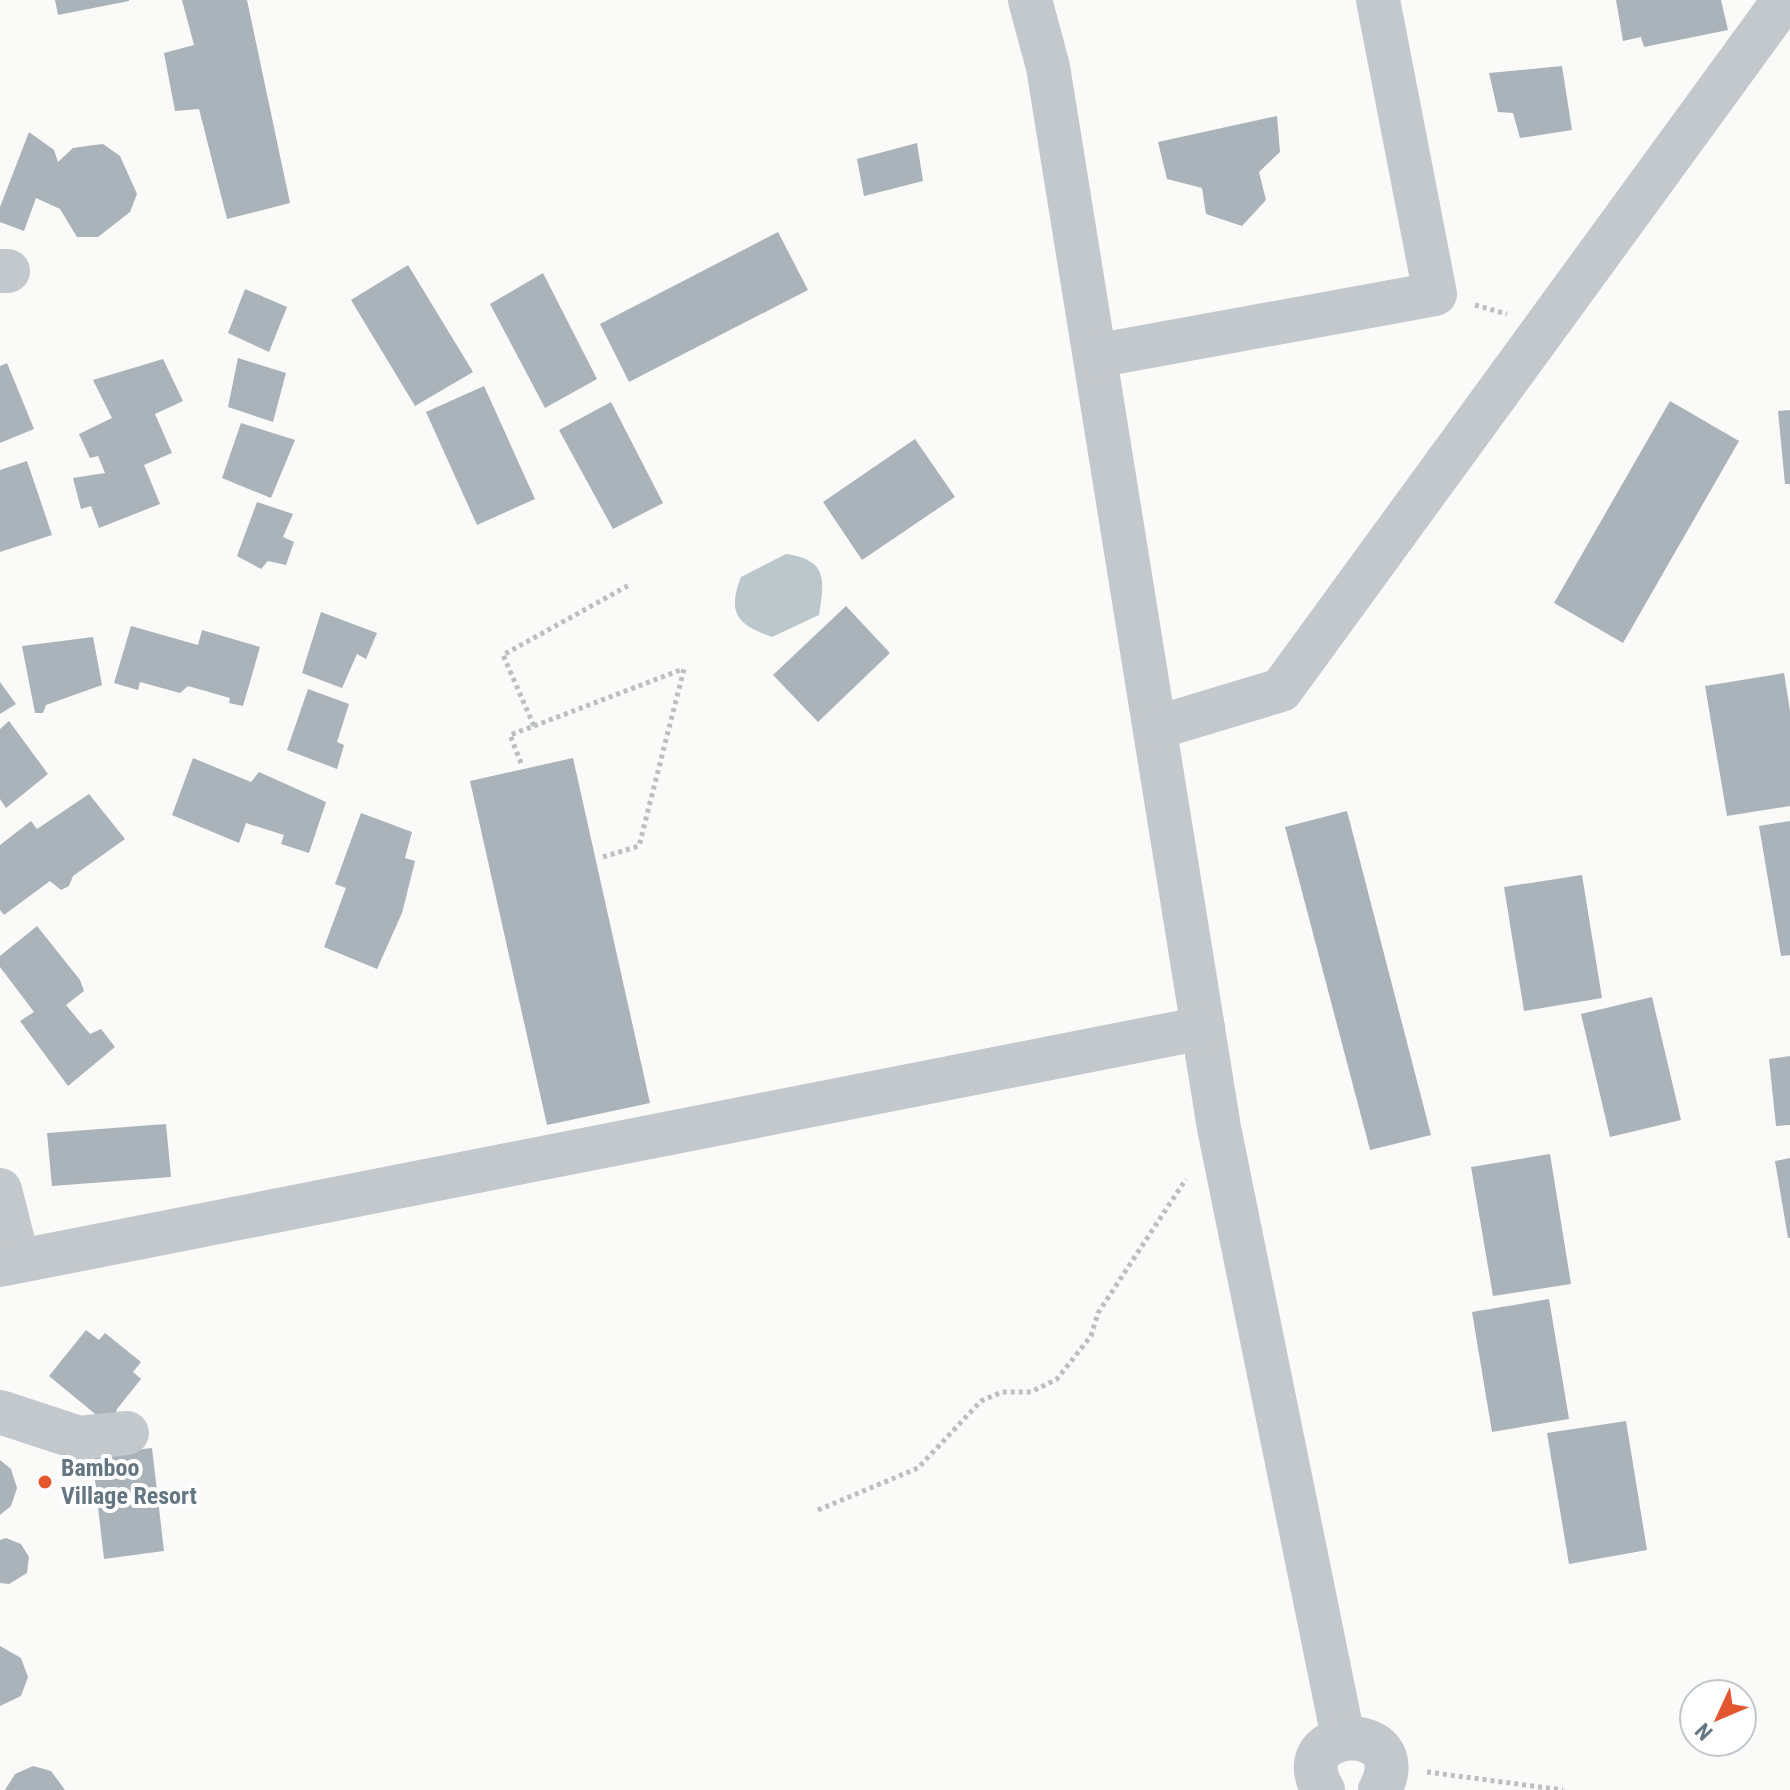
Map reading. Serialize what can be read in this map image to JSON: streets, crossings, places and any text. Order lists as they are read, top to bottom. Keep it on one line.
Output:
{"places":["Bamboo Village Resort"],"north":"bottom left"}
